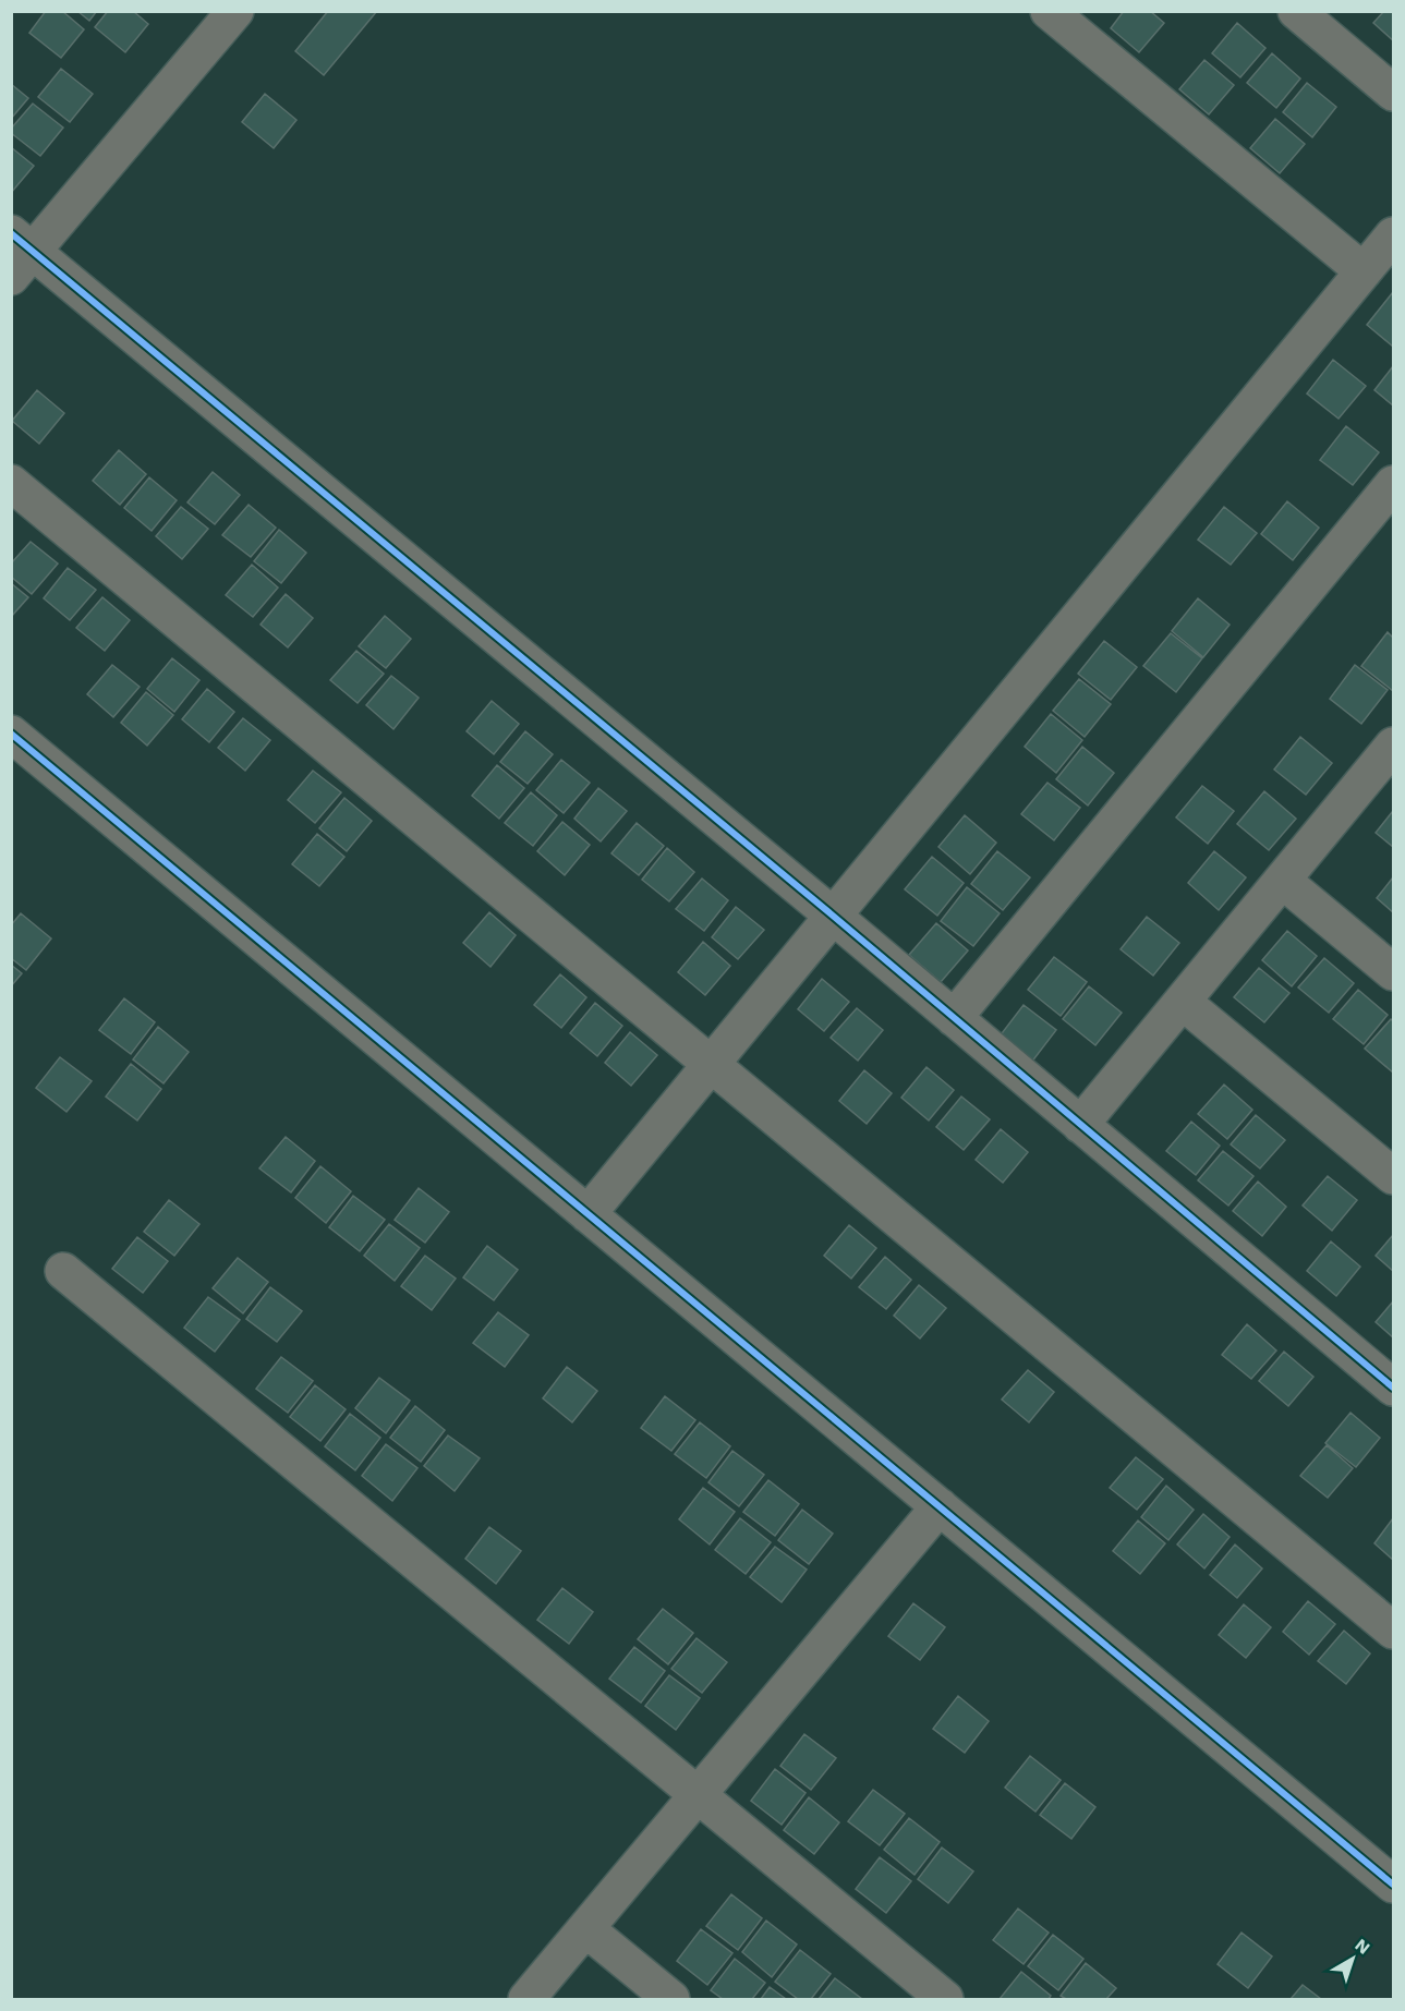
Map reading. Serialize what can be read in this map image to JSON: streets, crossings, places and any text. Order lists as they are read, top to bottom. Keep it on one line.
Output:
{"north":"top right"}
